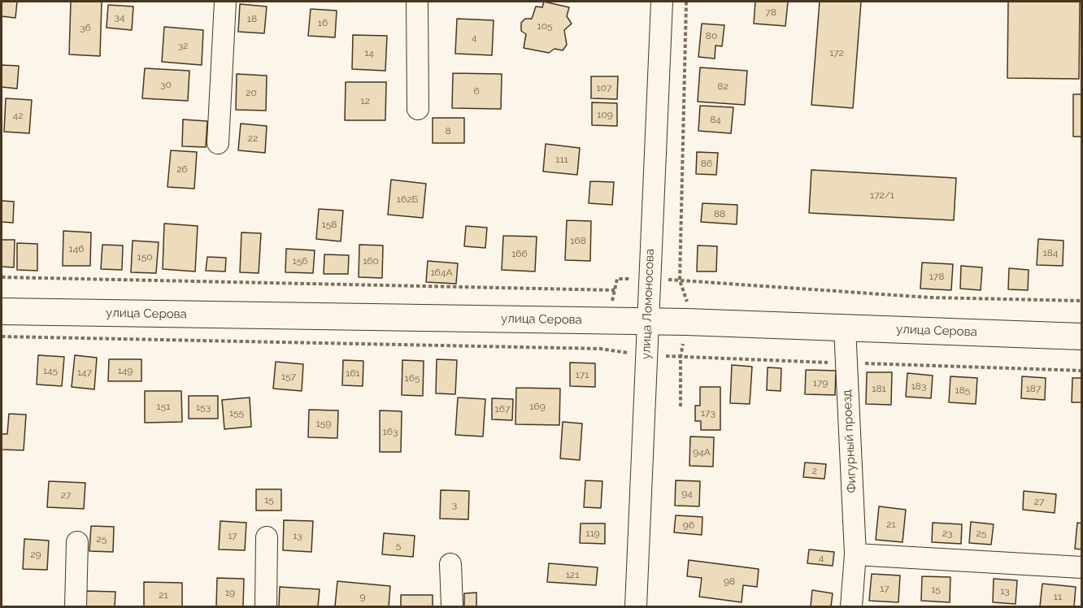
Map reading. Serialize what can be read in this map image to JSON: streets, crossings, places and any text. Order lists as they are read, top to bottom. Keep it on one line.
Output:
{"streets":{"main road":["улица Серова"],"street":["улица Ломоносова","Фигурный проезд"]},"crossings":[["улица Ломоносова","улица Серова"],["улица Серова","Фигурный проезд"]],"house_numbers":["78","34","18","16","105","36","80","4","32","14","172","30","82","107","6","20","12","109","42","84","8","22","111","86","26","172/1","162Б","88","158","168","146","184","166","150","156","160","164А","178","145","149","147","161","171","157","165","179","183","181","187","185","151","169","153","167","155","173","159","163","94А","2","94","27","15","27","3","21","96","119","23","25","17","13","25","5","29","4","121","98","17","15","13","19","21","9","11"]}
